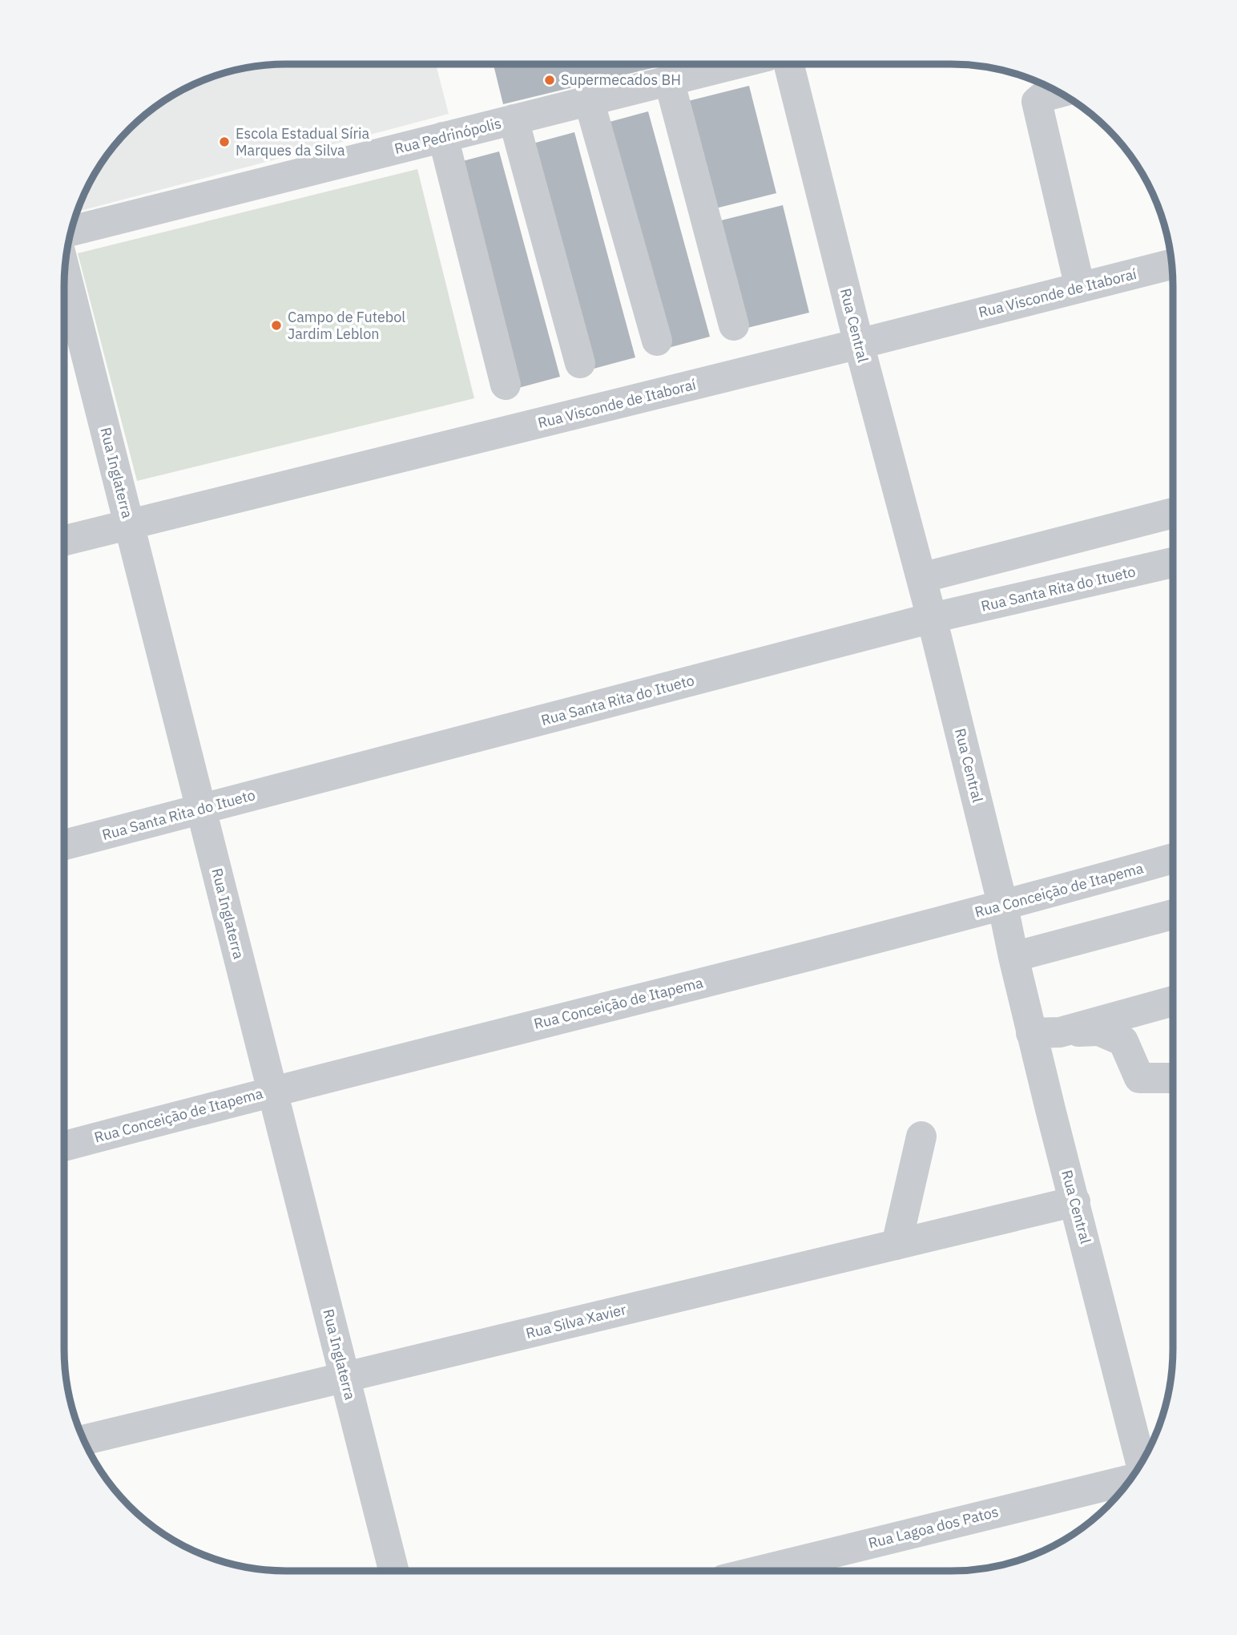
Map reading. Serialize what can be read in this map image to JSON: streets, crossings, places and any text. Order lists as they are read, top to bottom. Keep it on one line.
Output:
{"streets":{"street":["Rua Pedrinópolis","Rua Visconde de Itaboraí","Rua Central","Rua Inglaterra","Rua Santa Rita do Itueto","Rua Conceição de Itapema","Rua Silva Xavier","Rua Lagoa dos Patos"]},"crossings":[["Rua Visconde de Itaboraí","Rua Central"],["Rua Visconde de Itaboraí","Rua Inglaterra"],["Rua Central","Rua Santa Rita do Itueto"],["Rua Central","Rua Conceição de Itapema"],["Rua Central","Rua Silva Xavier"],["Rua Inglaterra","Rua Santa Rita do Itueto"],["Rua Inglaterra","Rua Conceição de Itapema"],["Rua Inglaterra","Rua Silva Xavier"]],"places":["Supermecados BH","Escola Estadual Síria Marques da Silva","Campo de Futebol Jardim Leblon"]}
